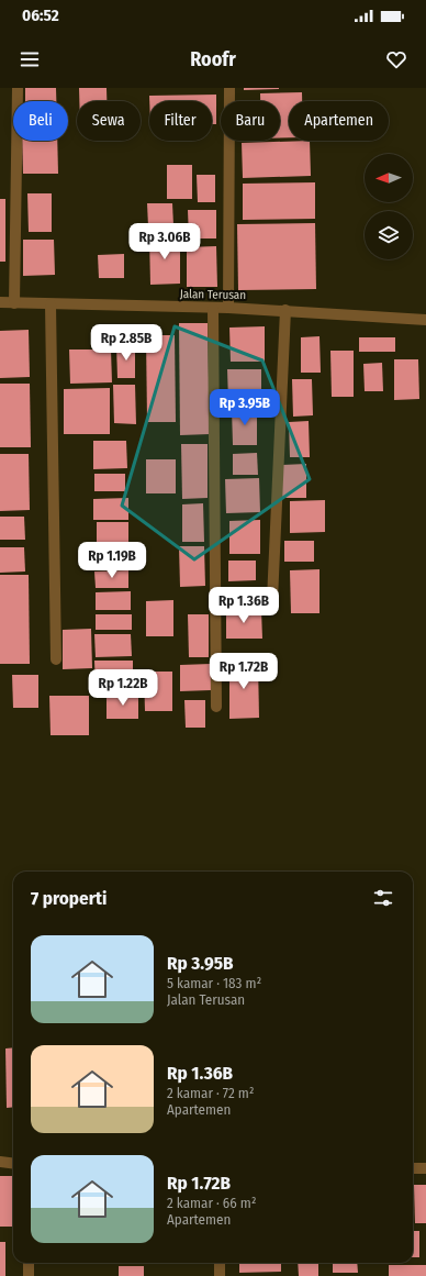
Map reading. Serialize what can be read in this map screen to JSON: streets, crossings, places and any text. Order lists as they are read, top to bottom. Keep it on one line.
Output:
{"streets":{"street":["Jalan Terusan"]},"north":"left","page":{"status":"06:52","header":"Roofr","chip":["Beli","Sewa","Filter","Baru","Apartemen"],"price":["Rp 3.06B","Rp 2.85B","Rp 3.95B","Rp 1.19B","Rp 1.36B","Rp 1.72B","Rp 1.22B"],"heading":"7 properti","list":[{"name":"Rp 3.95B","note":"5 kamar · 183 m² · Jalan Terusan"},{"name":"Rp 1.36B","note":"2 kamar · 72 m² · Apartemen"},{"name":"Rp 1.72B","note":"2 kamar · 66 m² · Apartemen"}]}}
